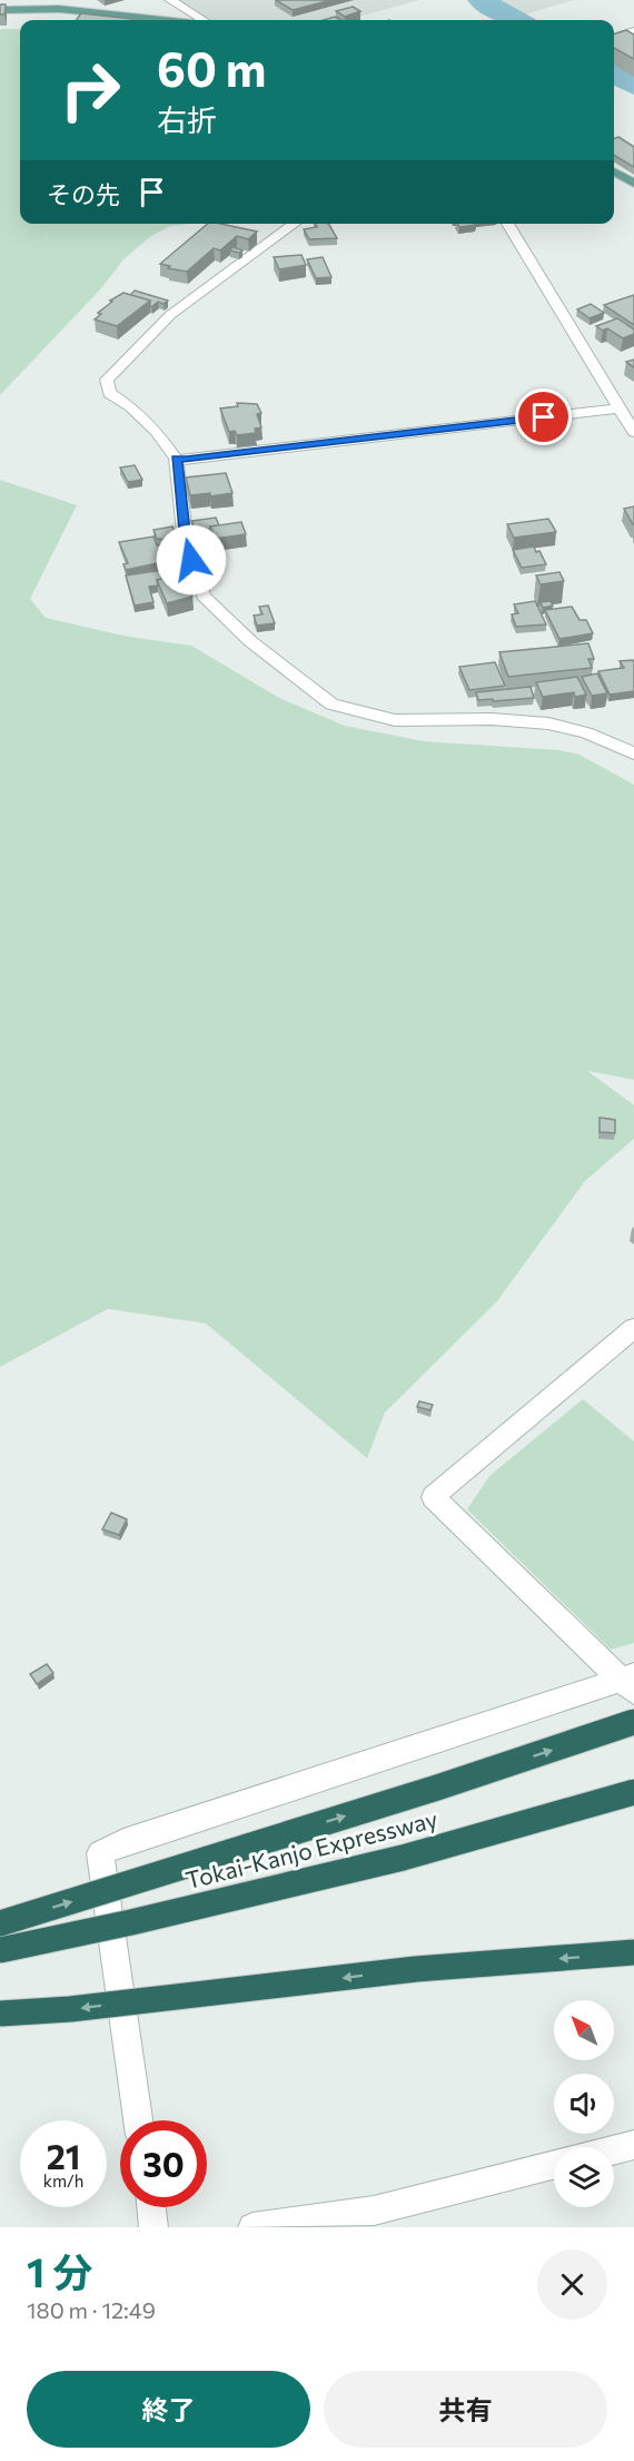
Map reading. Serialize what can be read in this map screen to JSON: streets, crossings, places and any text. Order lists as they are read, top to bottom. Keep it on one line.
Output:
{"streets":{"highway":["Tokai-Kanjo Expressway"]},"north":"top left","page":{"turn":["60 m","右折"],"then":"その先","speed":"21 km/h","limit":"30","heading":["1 分","180 m · 12:49"],"buttons":["終了","共有"]}}
